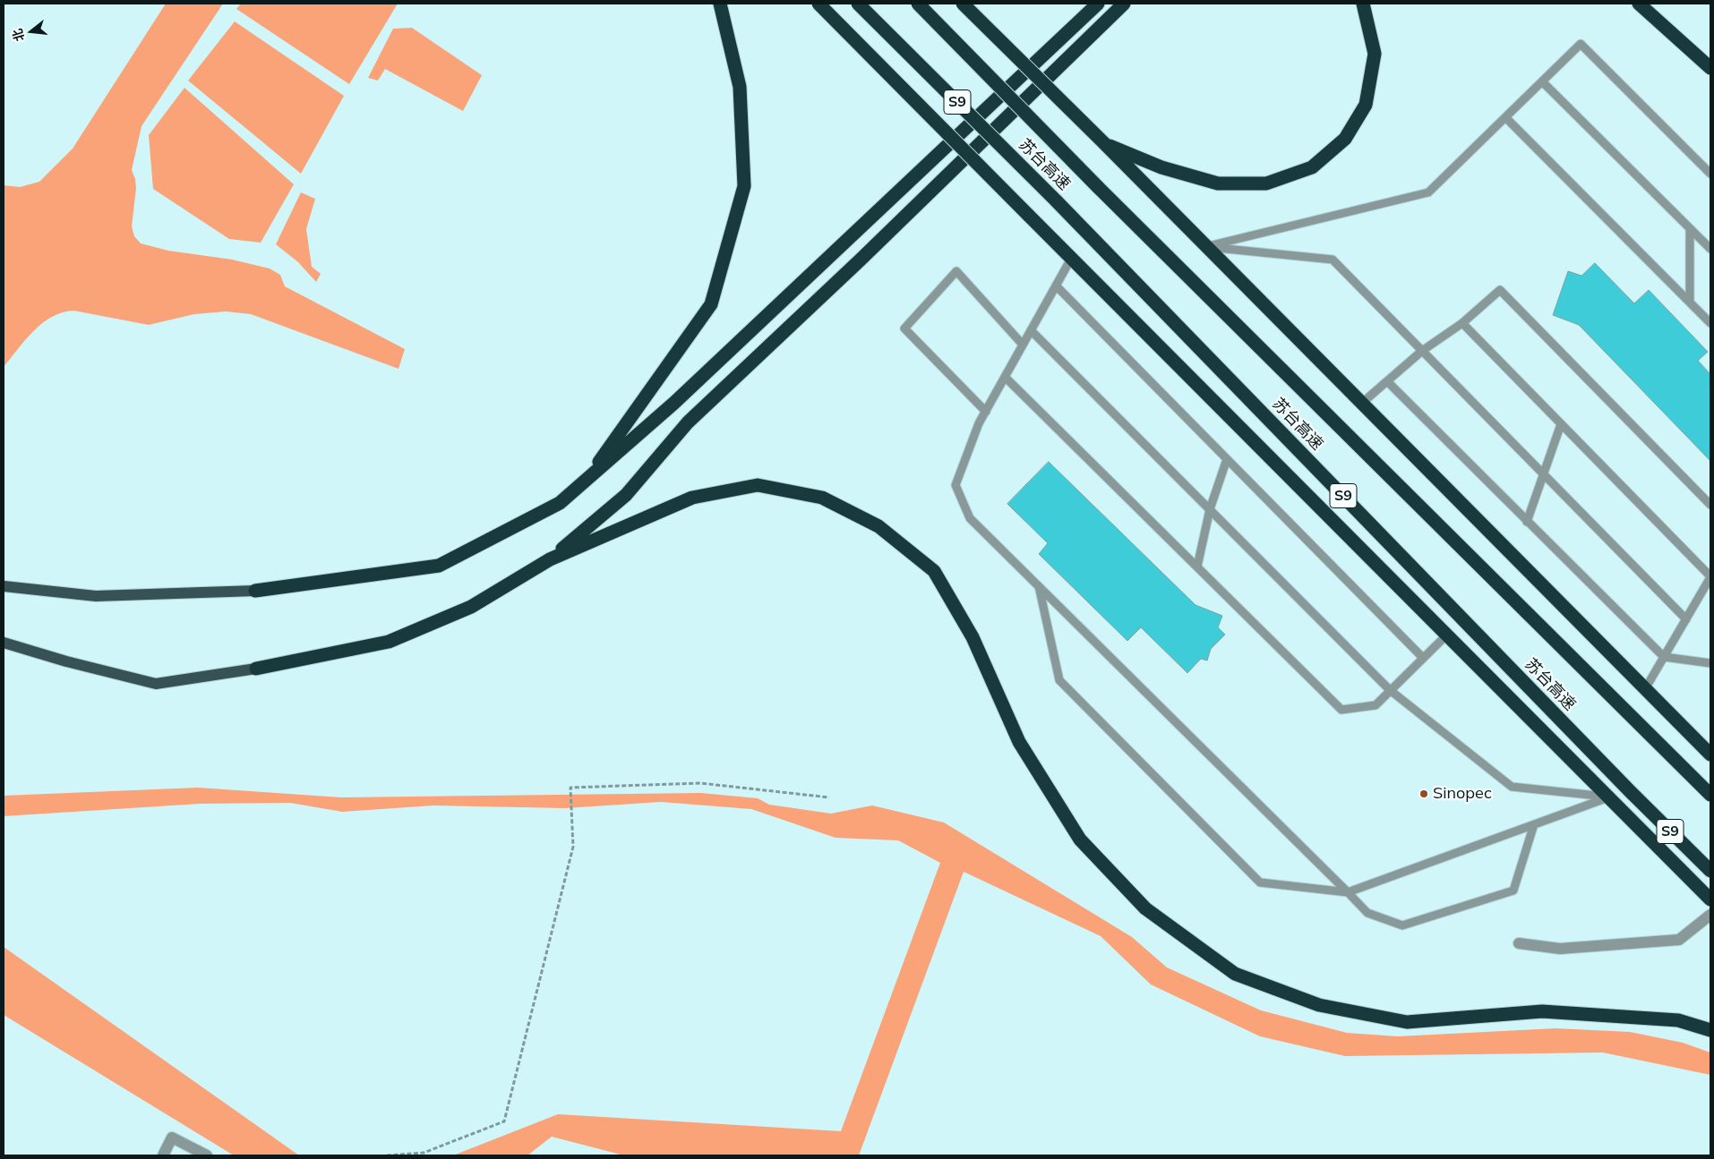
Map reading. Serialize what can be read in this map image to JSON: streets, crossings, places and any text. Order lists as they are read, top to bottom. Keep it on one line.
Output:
{"streets":{"highway":["S9","苏台高速"]},"places":["Sinopec"],"north":"left"}
